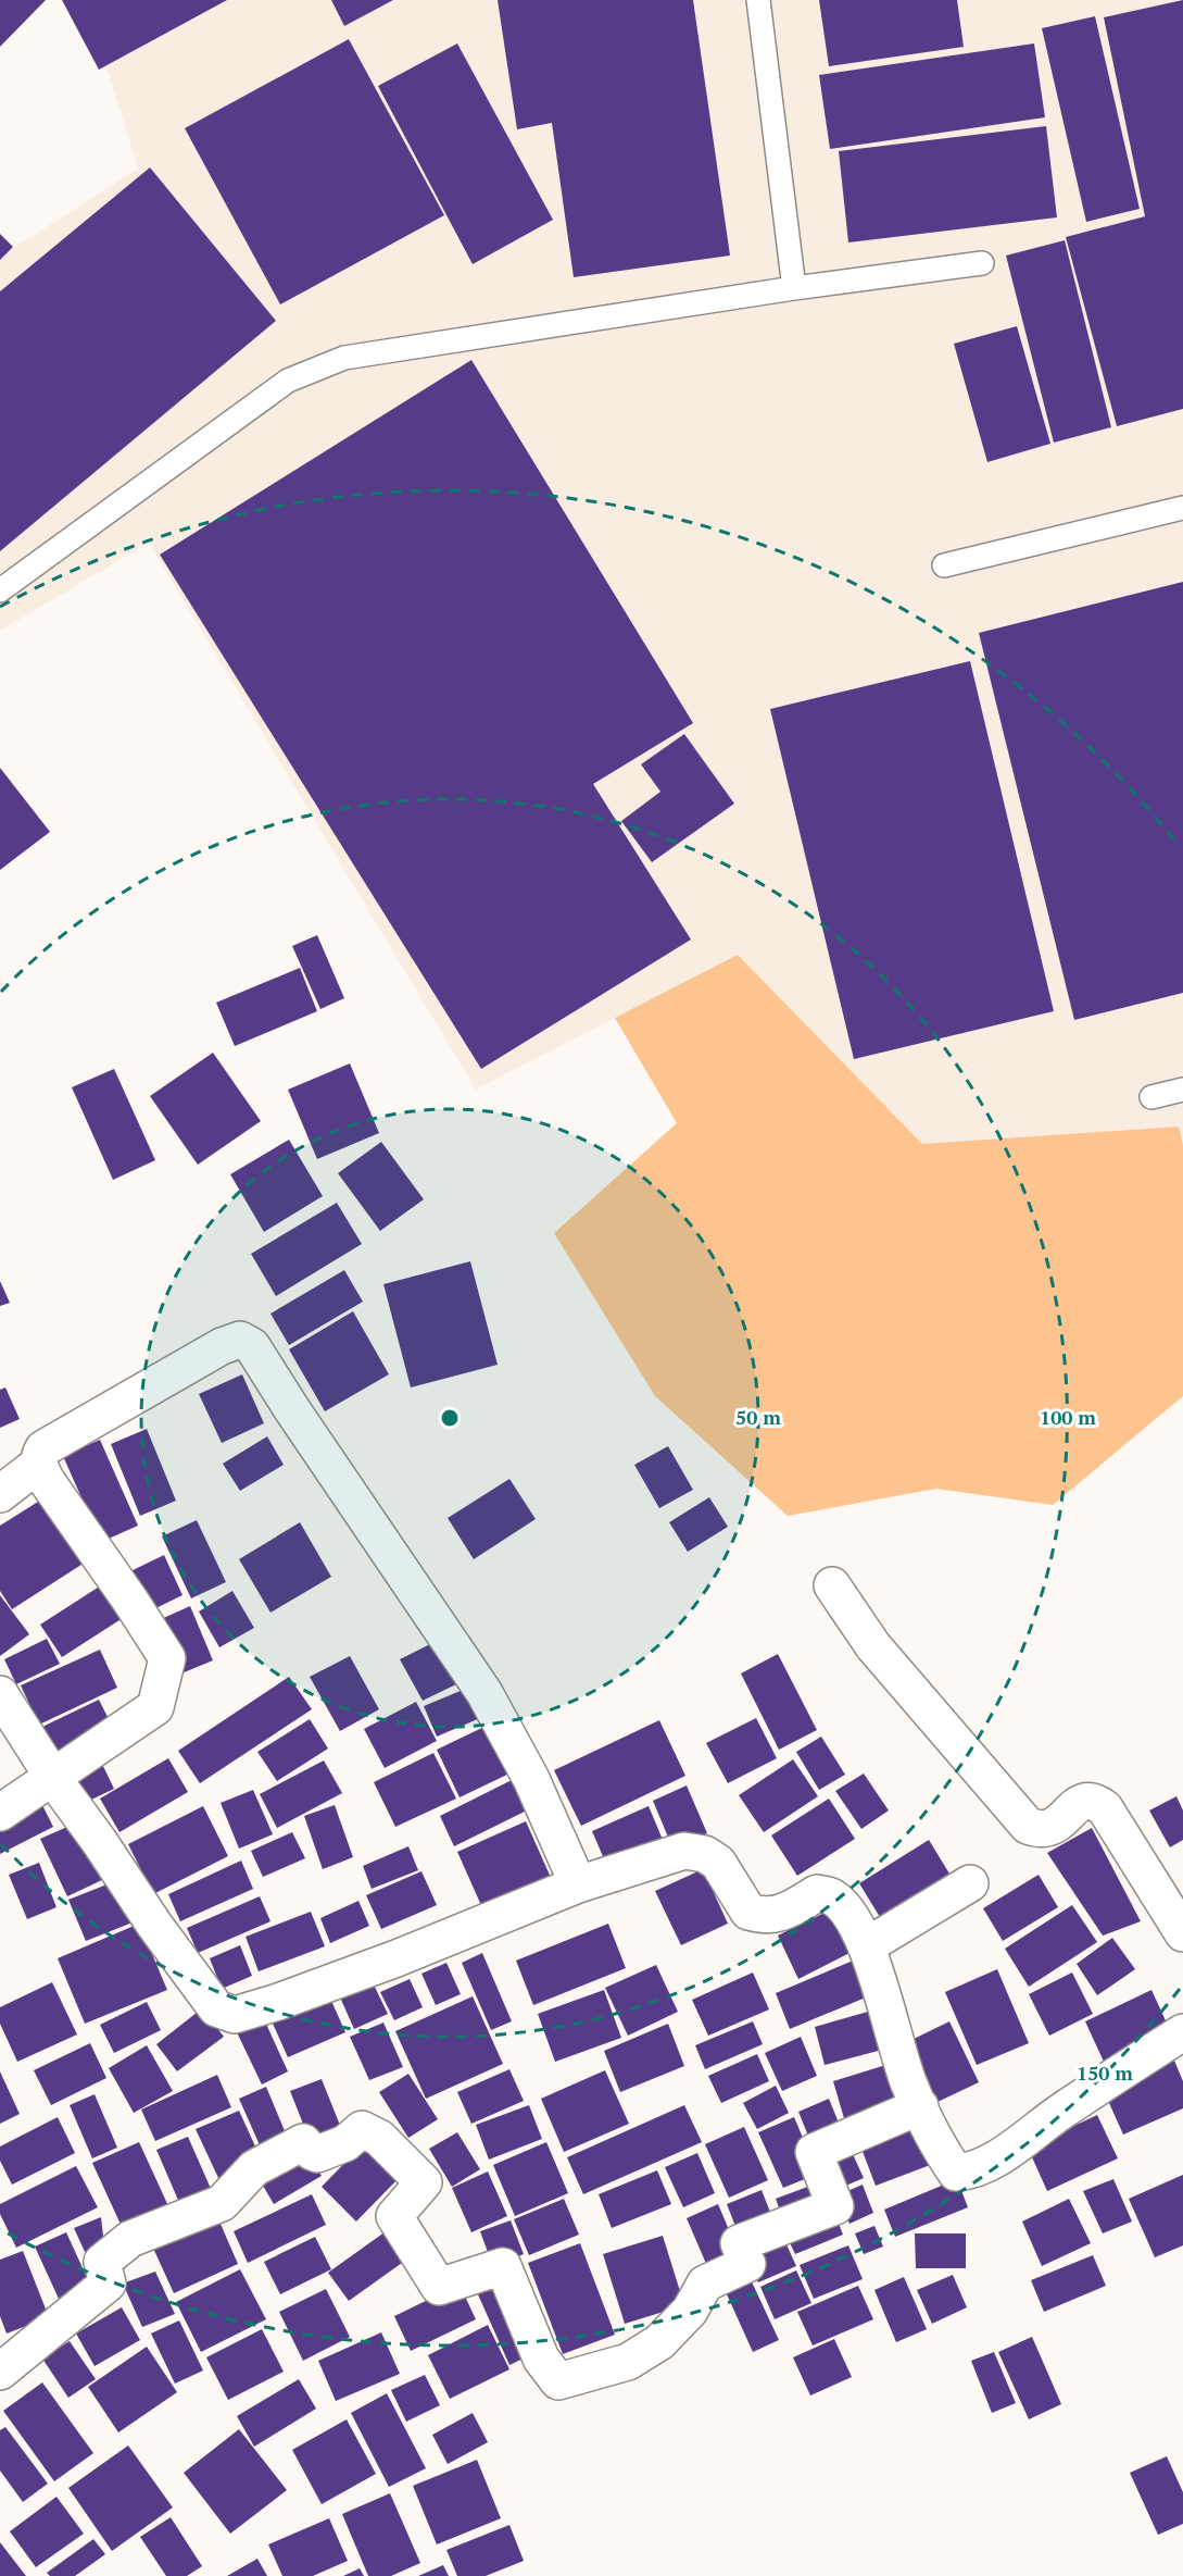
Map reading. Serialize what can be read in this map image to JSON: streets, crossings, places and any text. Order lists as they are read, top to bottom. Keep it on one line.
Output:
{"rings":["50 m","100 m","150 m"]}
